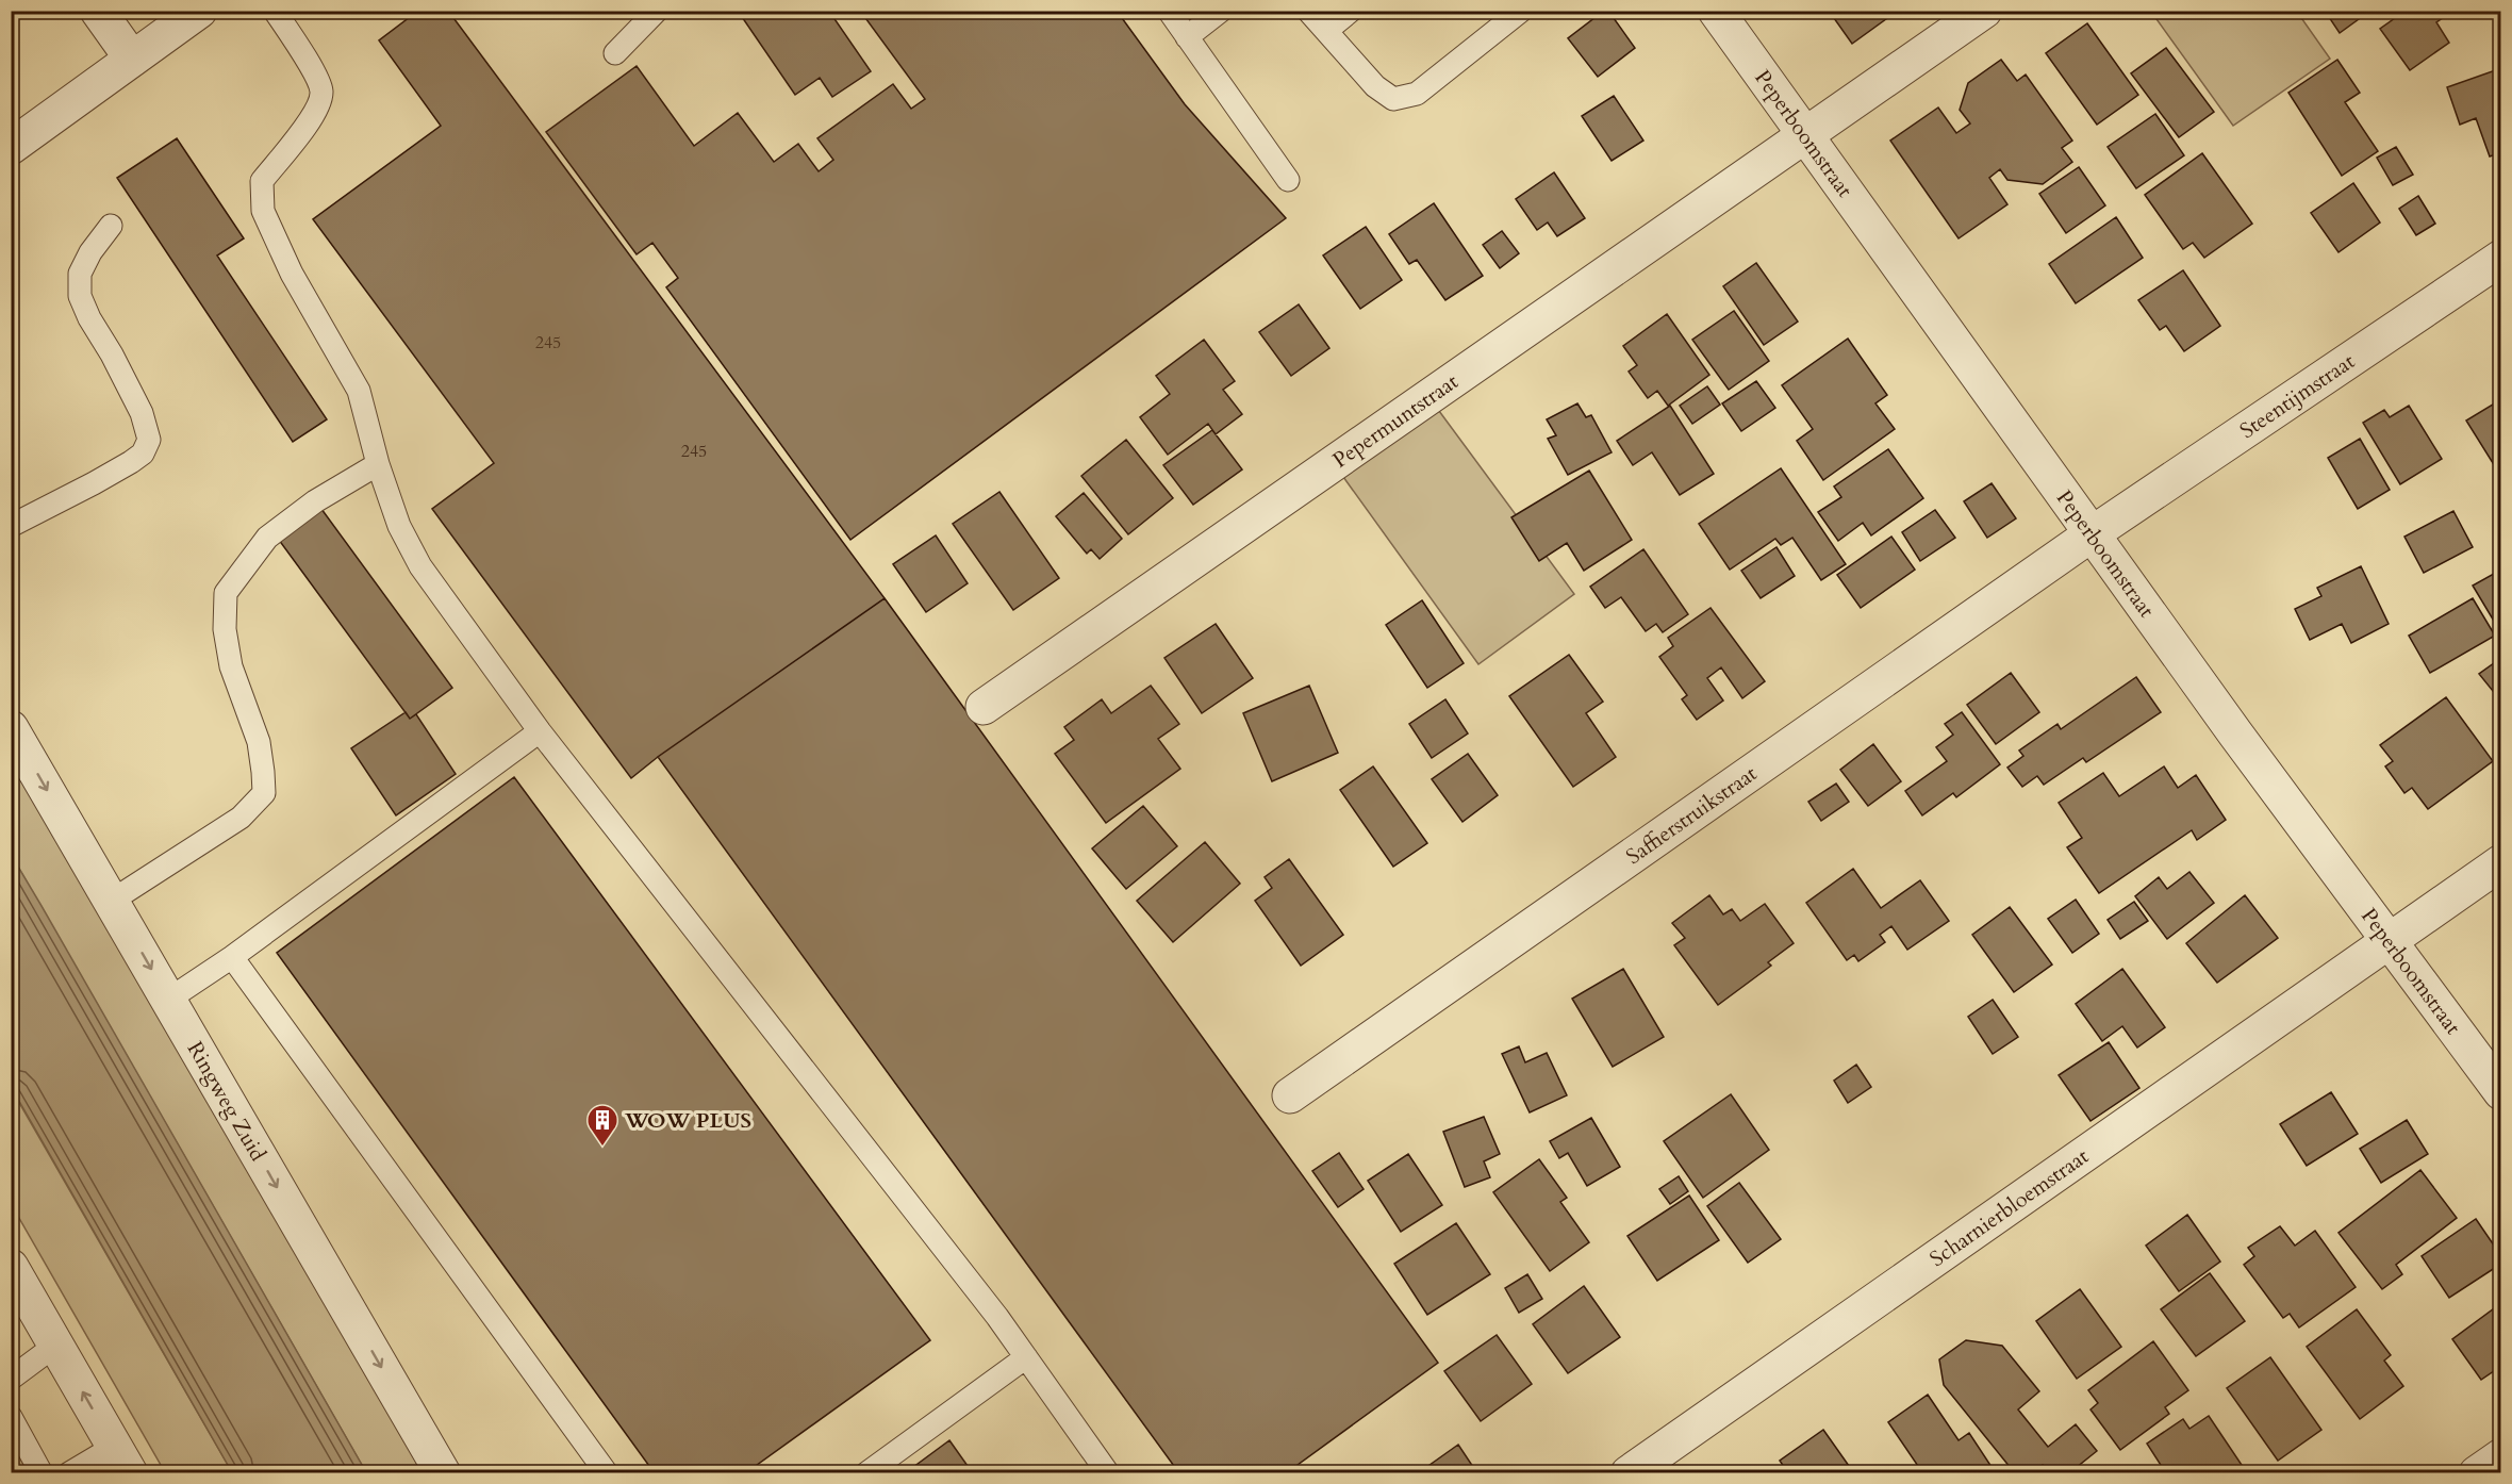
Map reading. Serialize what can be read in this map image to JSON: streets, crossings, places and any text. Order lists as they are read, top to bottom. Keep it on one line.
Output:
{"streets":{"street":["Peperboomstraat","Steentijmstraat","Pepermuntstraat","Saffierstruikstraat","Ringweg Zuid","Scharnierbloemstraat"]},"crossings":[["Peperboomstraat","Steentijmstraat"],["Peperboomstraat","Pepermuntstraat"],["Peperboomstraat","Saffierstruikstraat"],["Peperboomstraat","Scharnierbloemstraat"],["Steentijmstraat","Saffierstruikstraat"]],"one_way":["Ringweg Zuid"],"places":{"building":["WOW PLUS"]},"house_numbers":["245","245"]}
